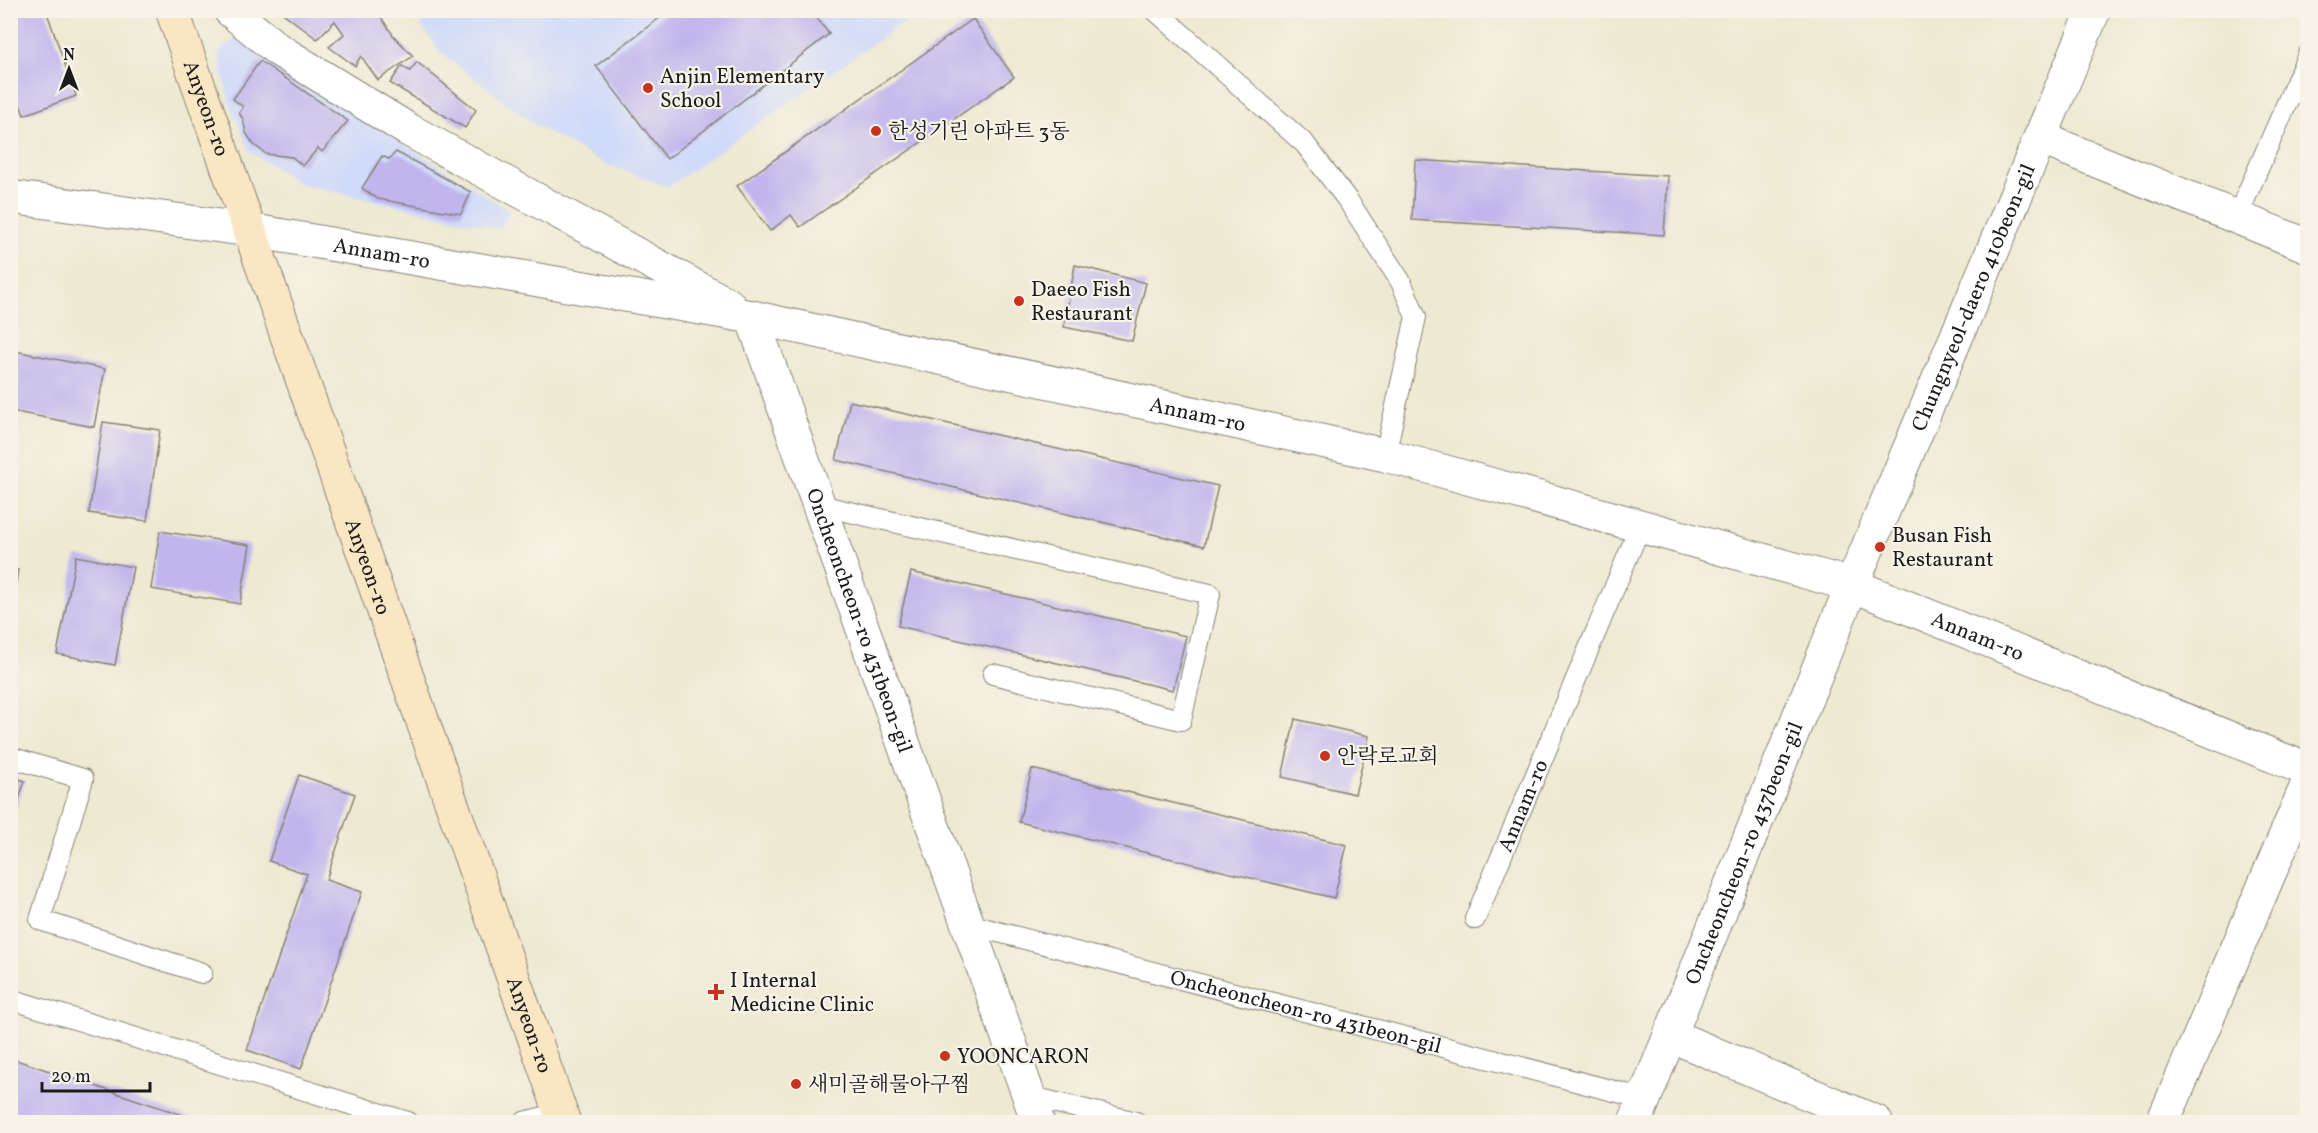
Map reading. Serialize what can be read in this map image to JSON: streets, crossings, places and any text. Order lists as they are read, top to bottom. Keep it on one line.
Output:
{"streets":{"main road":["Anyeon-ro"],"street":["Annam-ro","Chungnyeol-daero 410beon-gil","Oncheoncheon-ro 431beon-gil","Oncheoncheon-ro 437beon-gil"]},"crossings":[["Anyeon-ro","Annam-ro"],["Annam-ro","Chungnyeol-daero 410beon-gil"],["Annam-ro","Oncheoncheon-ro 431beon-gil"],["Annam-ro","Oncheoncheon-ro 437beon-gil"],["Chungnyeol-daero 410beon-gil","Oncheoncheon-ro 437beon-gil"],["Oncheoncheon-ro 431beon-gil","Oncheoncheon-ro 437beon-gil"]],"places":{"other":["Anjin Elementary School","한성기린 아파트 3동","Daeeo Fish Restaurant","Busan Fish Restaurant","안락로교회","YOONCARON","새미골해물아구찜"],"health":["I Internal Medicine Clinic"]},"scale_bar":"20 m","north":"top"}
